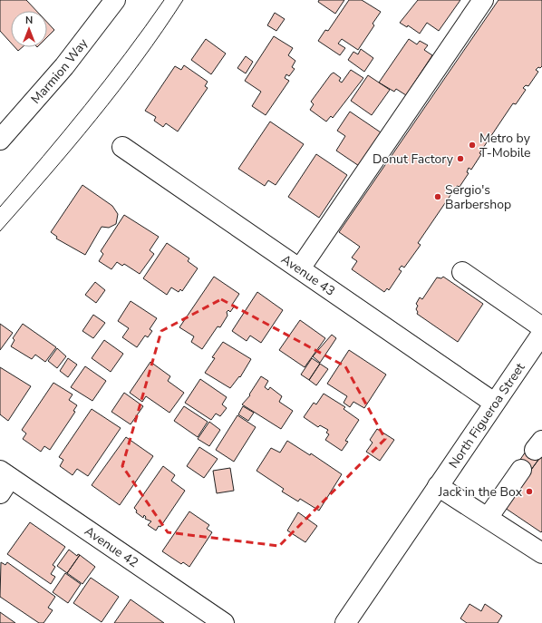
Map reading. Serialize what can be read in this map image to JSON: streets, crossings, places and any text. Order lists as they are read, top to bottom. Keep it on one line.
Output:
{"streets":{"street":["Marmion Way","Avenue 43","North Figueroa Street","Avenue 42"]},"crossings":[["Avenue 43","North Figueroa Street"]],"places":["Metro by T-Mobile","Donut Factory","Sergio's Barbershop","Jack in the Box"],"north":"top"}
